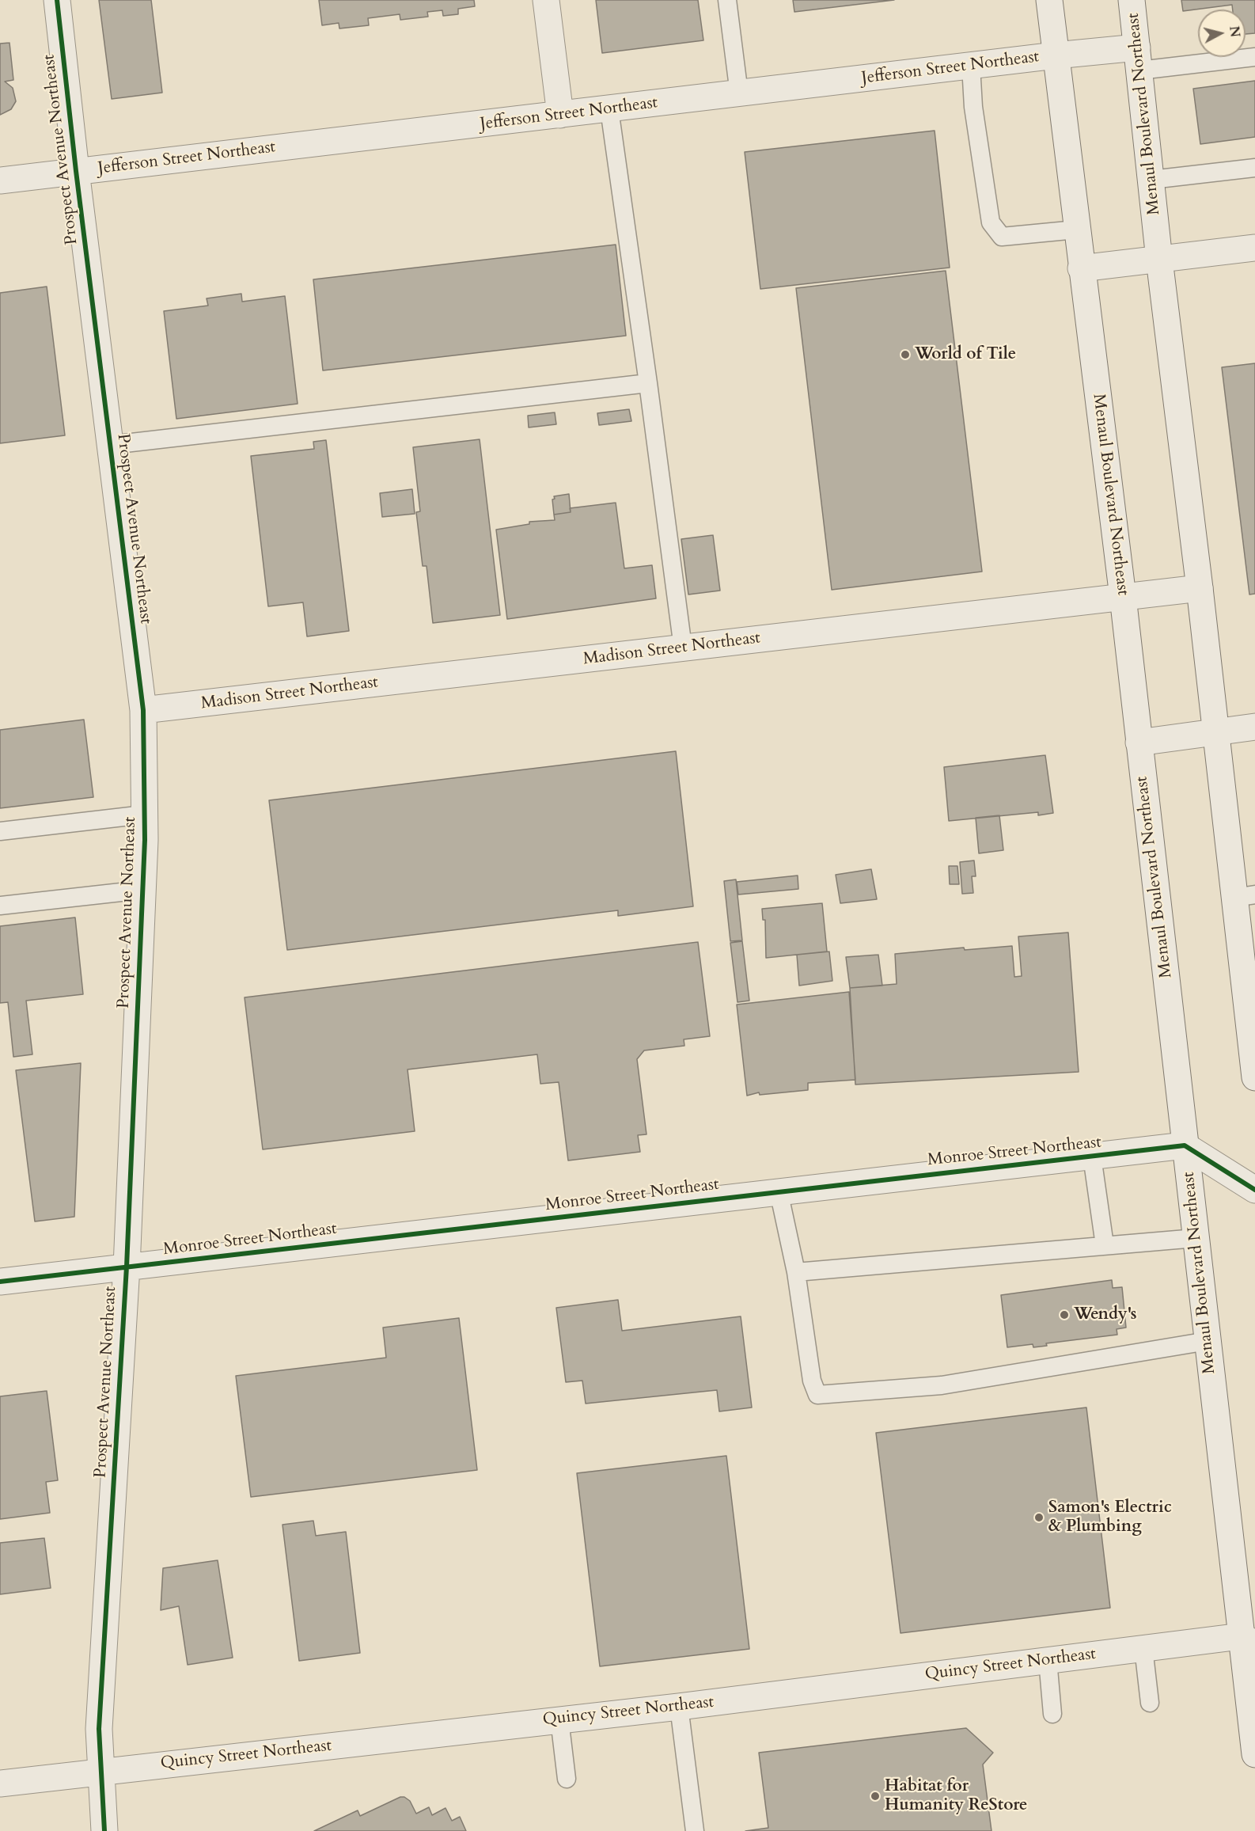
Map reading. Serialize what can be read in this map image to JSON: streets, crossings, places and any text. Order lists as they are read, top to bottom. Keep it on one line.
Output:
{"streets":{"street":["Jefferson Street Northeast","Menaul Boulevard Northeast","Prospect Avenue Northeast","Madison Street Northeast","Monroe Street Northeast","Quincy Street Northeast"]},"crossings":[["Jefferson Street Northeast","Menaul Boulevard Northeast"],["Jefferson Street Northeast","Prospect Avenue Northeast"],["Menaul Boulevard Northeast","Madison Street Northeast"],["Menaul Boulevard Northeast","Monroe Street Northeast"],["Menaul Boulevard Northeast","Quincy Street Northeast"],["Prospect Avenue Northeast","Madison Street Northeast"],["Prospect Avenue Northeast","Monroe Street Northeast"],["Prospect Avenue Northeast","Quincy Street Northeast"]],"places":["World of Tile","Wendy's","Samon's Electric & Plumbing","Habitat for Humanity ReStore"],"north":"right"}
